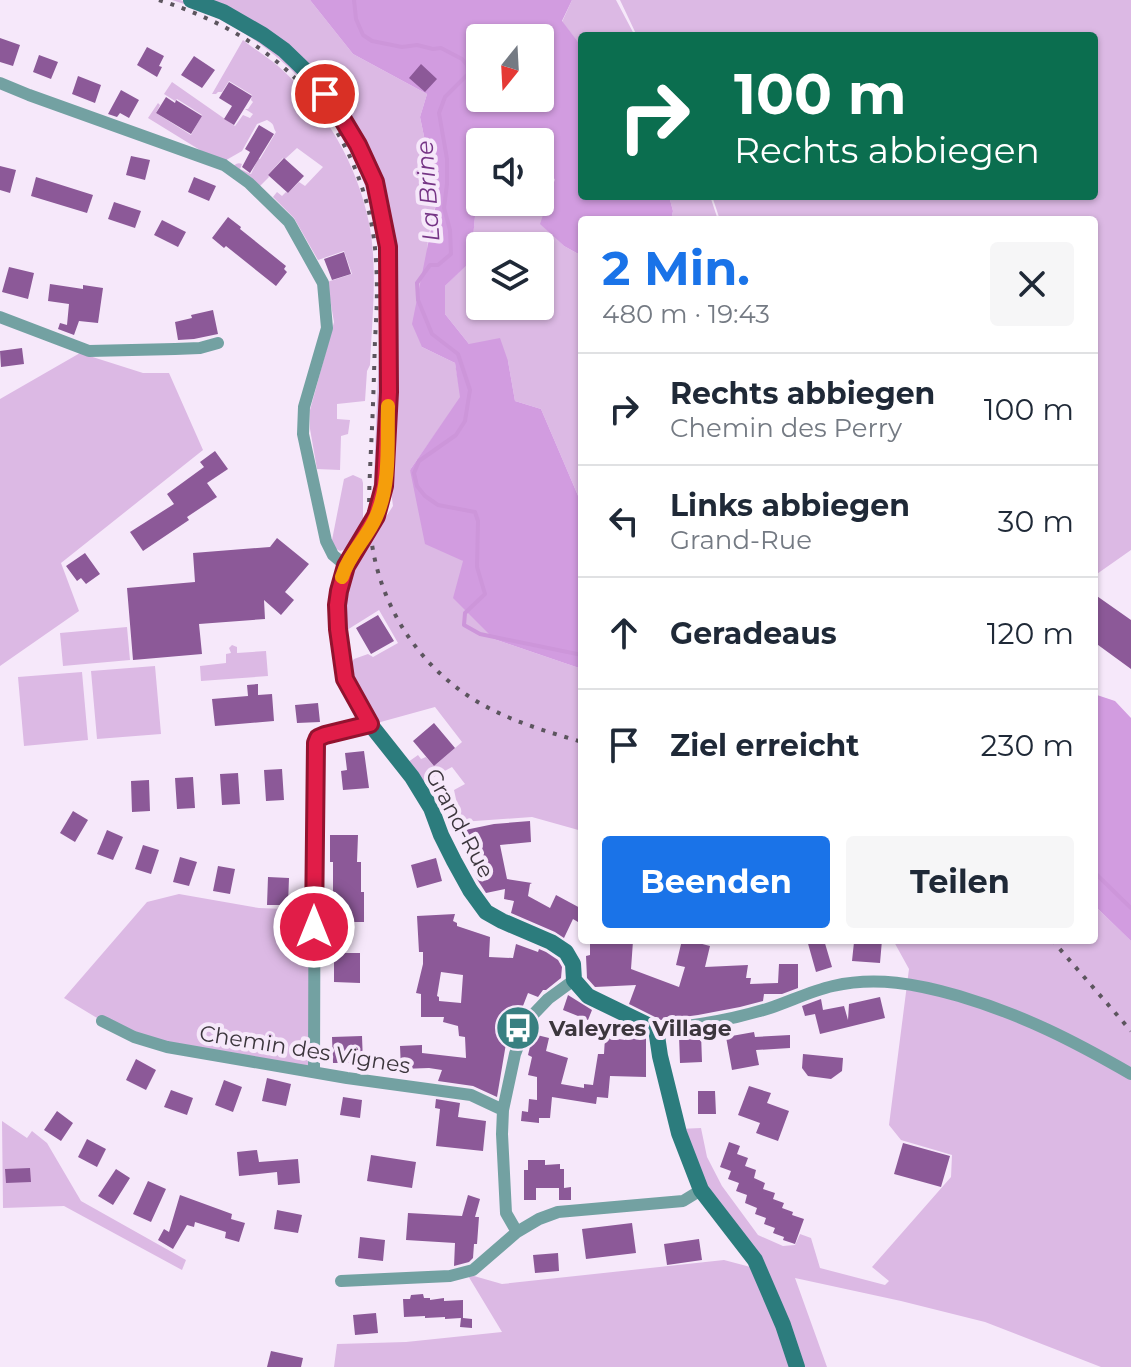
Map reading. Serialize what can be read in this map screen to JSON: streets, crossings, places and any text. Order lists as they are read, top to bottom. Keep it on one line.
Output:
{"streets":{"street":["Grand-Rue","Chemin des Vignes"]},"water":["La Brine"],"places":{"bus stop":["Valeyres Village"]},"north":"bottom","page":{"turn":["100 m","Rechts abbiegen"],"heading":["2 Min.","480 m · 19:43"],"list":[{"name":"Rechts abbiegen","note":"Chemin des Perry","value":"100 m"},{"name":"Links abbiegen","note":"Grand-Rue","value":"30 m"},{"name":"Geradeaus","value":"120 m"},{"name":"Ziel erreicht","value":"230 m"}],"buttons":["Beenden","Teilen"]}}
